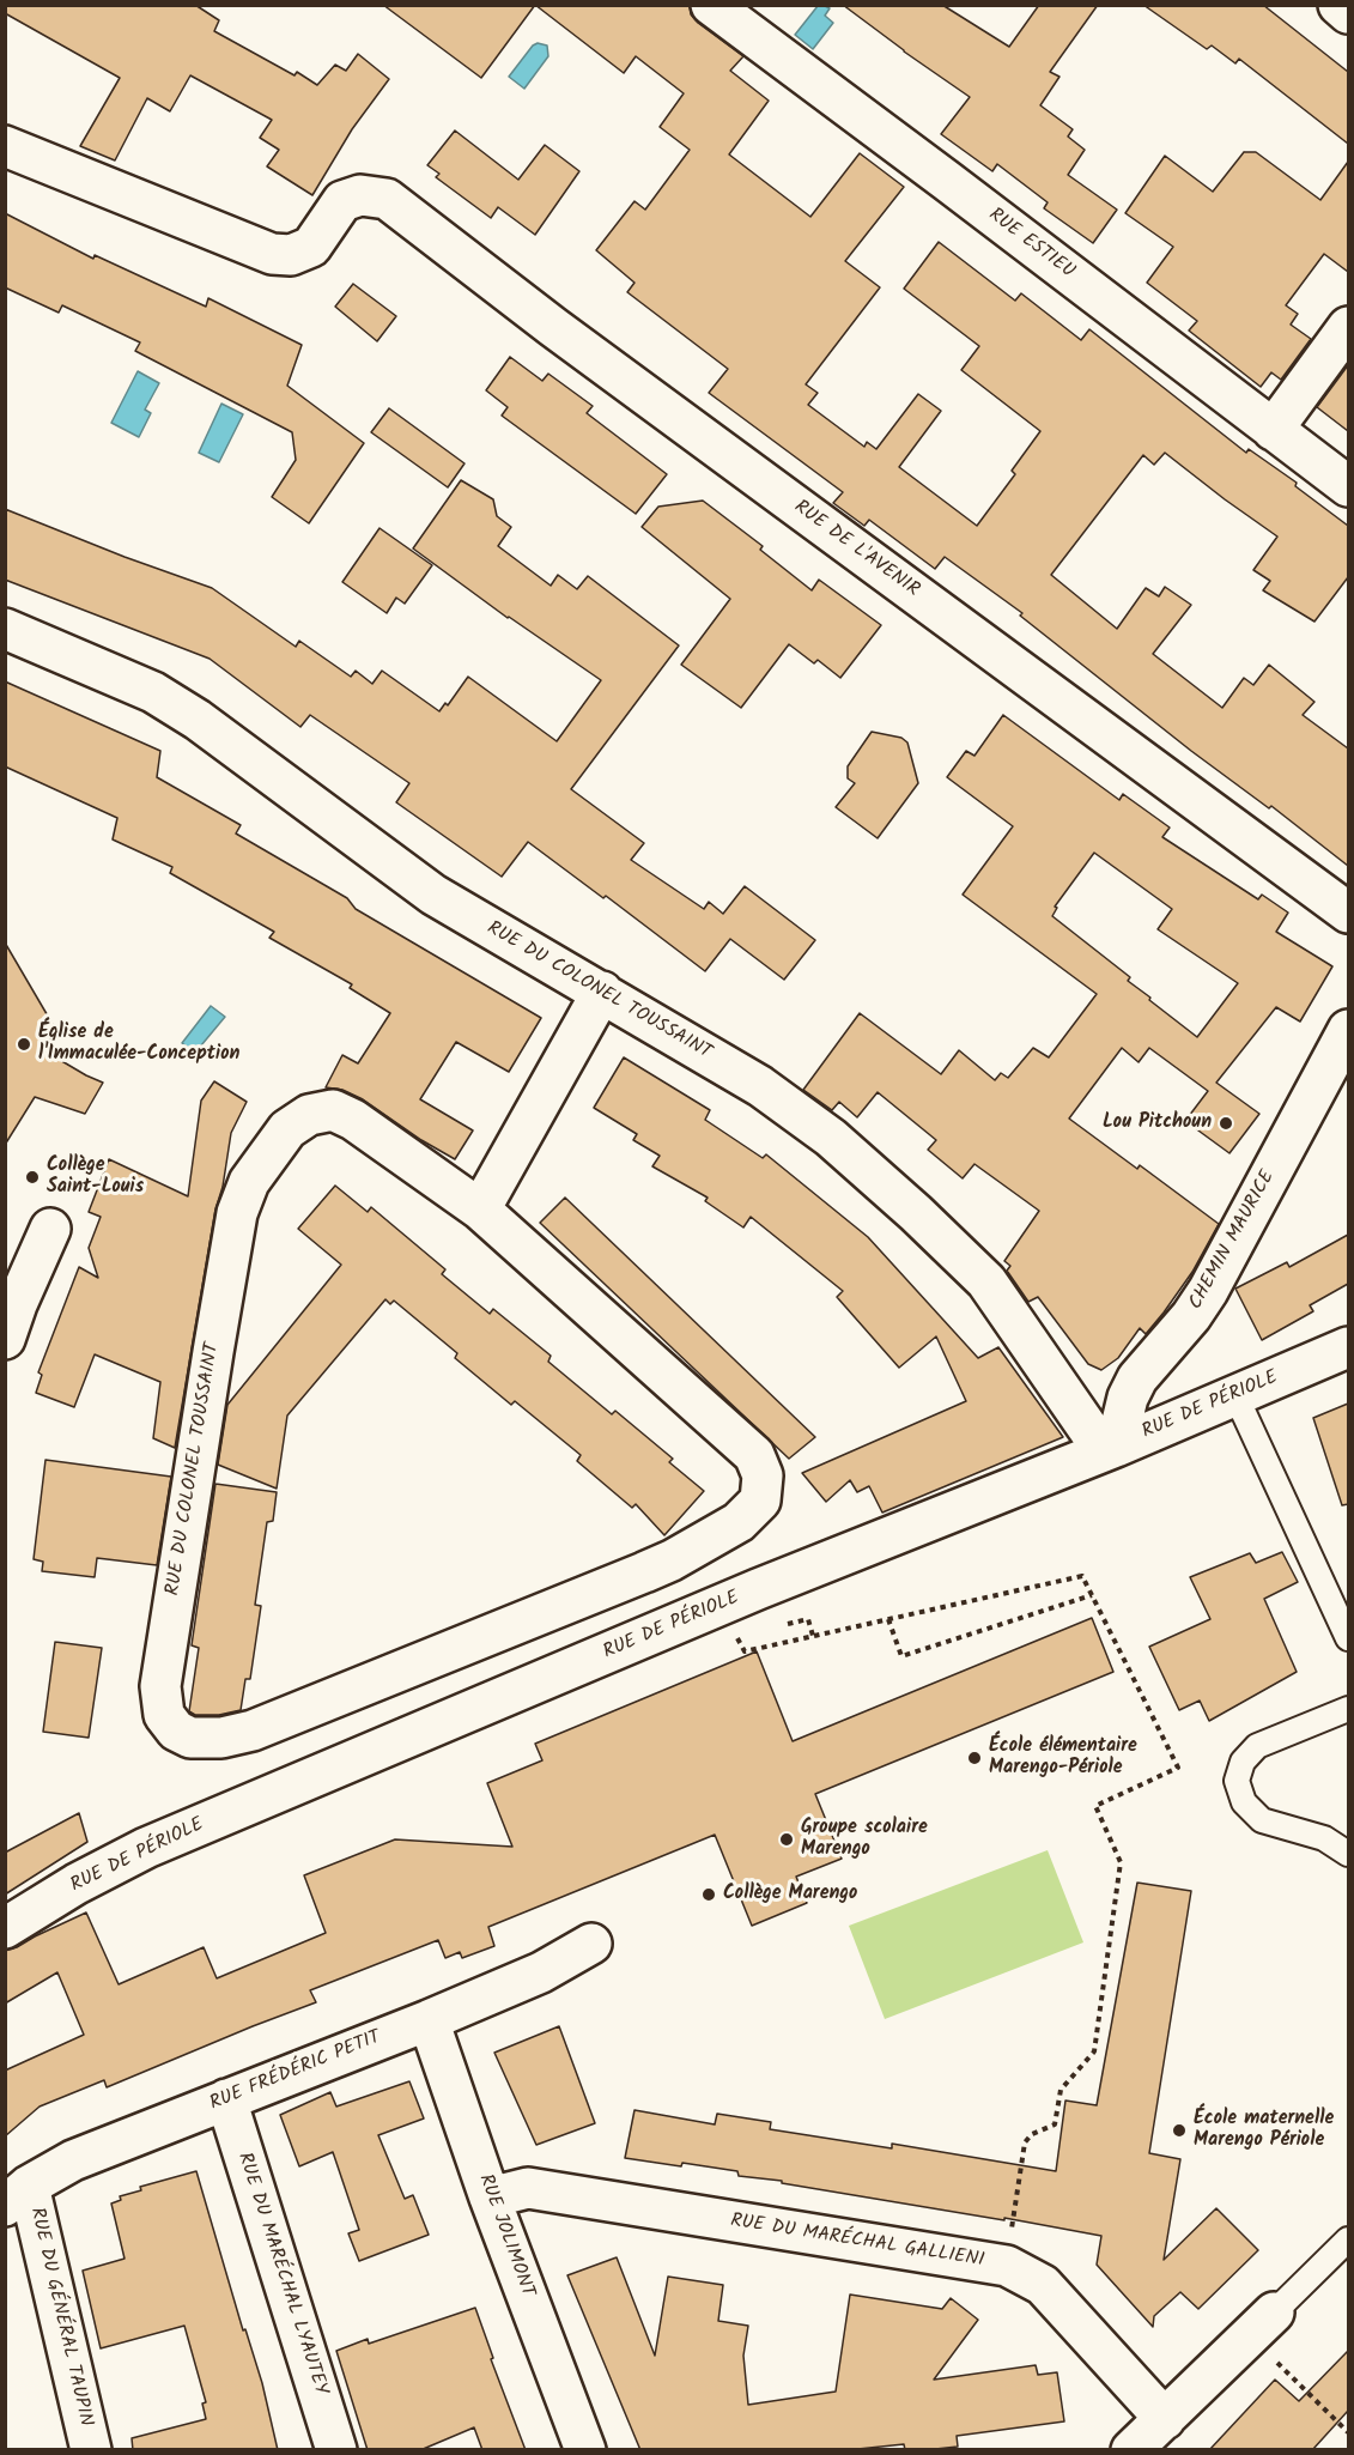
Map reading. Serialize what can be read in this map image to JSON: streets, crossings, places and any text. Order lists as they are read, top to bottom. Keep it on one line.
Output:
{"streets":{"street":["RUE ESTIEU","RUE DE L'AVENIR","RUE DU COLONEL TOUSSAINT","CHEMIN MAURICE","RUE DE PÉRIOLE","RUE FRÉDÉRIC PETIT","RUE JOLIMONT","RUE DU MARÉCHAL GALLIENI","RUE DU MARÉCHAL LYAUTEY","RUE DU GÉNÉRAL TAUPIN"]},"crossings":[["RUE DU COLONEL TOUSSAINT","CHEMIN MAURICE"],["RUE DU COLONEL TOUSSAINT","RUE DE PÉRIOLE"],["CHEMIN MAURICE","RUE DE PÉRIOLE"],["RUE FRÉDÉRIC PETIT","RUE JOLIMONT"],["RUE FRÉDÉRIC PETIT","RUE DU MARÉCHAL LYAUTEY"],["RUE FRÉDÉRIC PETIT","RUE DU GÉNÉRAL TAUPIN"],["RUE JOLIMONT","RUE DU MARÉCHAL GALLIENI"]],"places":["Église de l'Immaculée-Conception","Lou Pitchoun","Collège Saint-Louis","École élémentaire Marengo-Périole","Groupe scolaire Marengo","Collège Marengo","École maternelle Marengo Périole"]}
